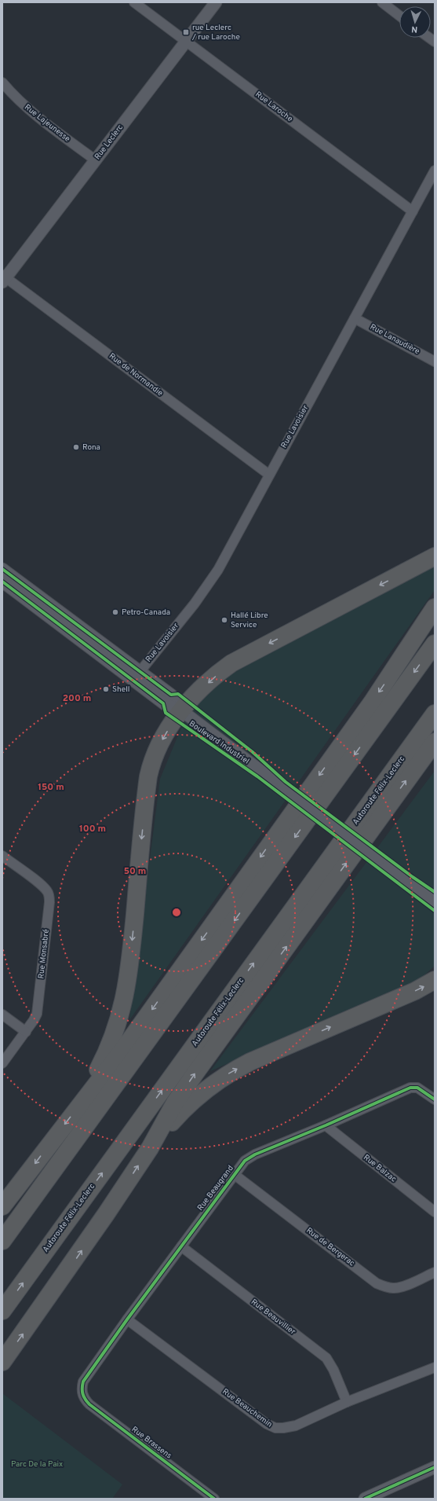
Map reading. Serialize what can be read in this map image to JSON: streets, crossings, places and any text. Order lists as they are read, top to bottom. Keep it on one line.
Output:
{"streets":{"highway":["Autoroute Félix-Leclerc"],"street":["Rue Laroche","Rue Lajeunesse","Rue Leclerc","Rue Lanaudière","Rue de Normandie","Rue Lavoisier","Boulevard Industriel","Rue Monsabré","Rue Balzac","Rue Beaugrand","Rue de Bergerac","Rue Beauvillier","Rue Beauchemin","Rue Brassens"]},"crossings":[["Rue Laroche","Rue Leclerc"],["Rue Laroche","Rue Lavoisier"],["Rue Lajeunesse","Rue Leclerc"],["Rue Leclerc","Rue de Normandie"],["Rue Lanaudière","Rue Lavoisier"],["Rue de Normandie","Rue Lavoisier"],["Rue Lavoisier","Boulevard Industriel"],["Rue Balzac","Rue Beaugrand"],["Rue Beaugrand","Rue de Bergerac"],["Rue Beaugrand","Rue Beauvillier"],["Rue Beaugrand","Rue Beauchemin"],["Rue Beaugrand","Rue Brassens"],["Rue Beauvillier","Rue Beauchemin"]],"parks":["Parc De la Paix"],"places":{"transit":["rue Leclerc / rue Laroche"],"other":["Rona","Petro-Canada","Hallé Libre Service","Shell"]},"north":"bottom","rings":["200 m","150 m","100 m","50 m"]}
